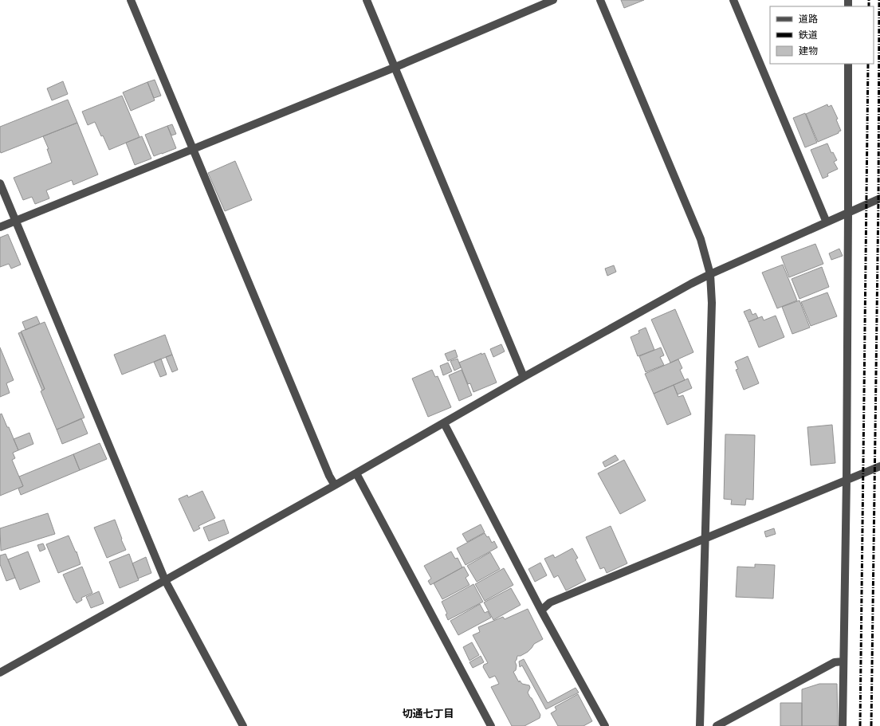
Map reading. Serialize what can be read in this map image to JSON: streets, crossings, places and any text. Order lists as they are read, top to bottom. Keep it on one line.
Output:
{"districts":["切通七丁目"],"legend":["道路","鉄道","建物"]}
